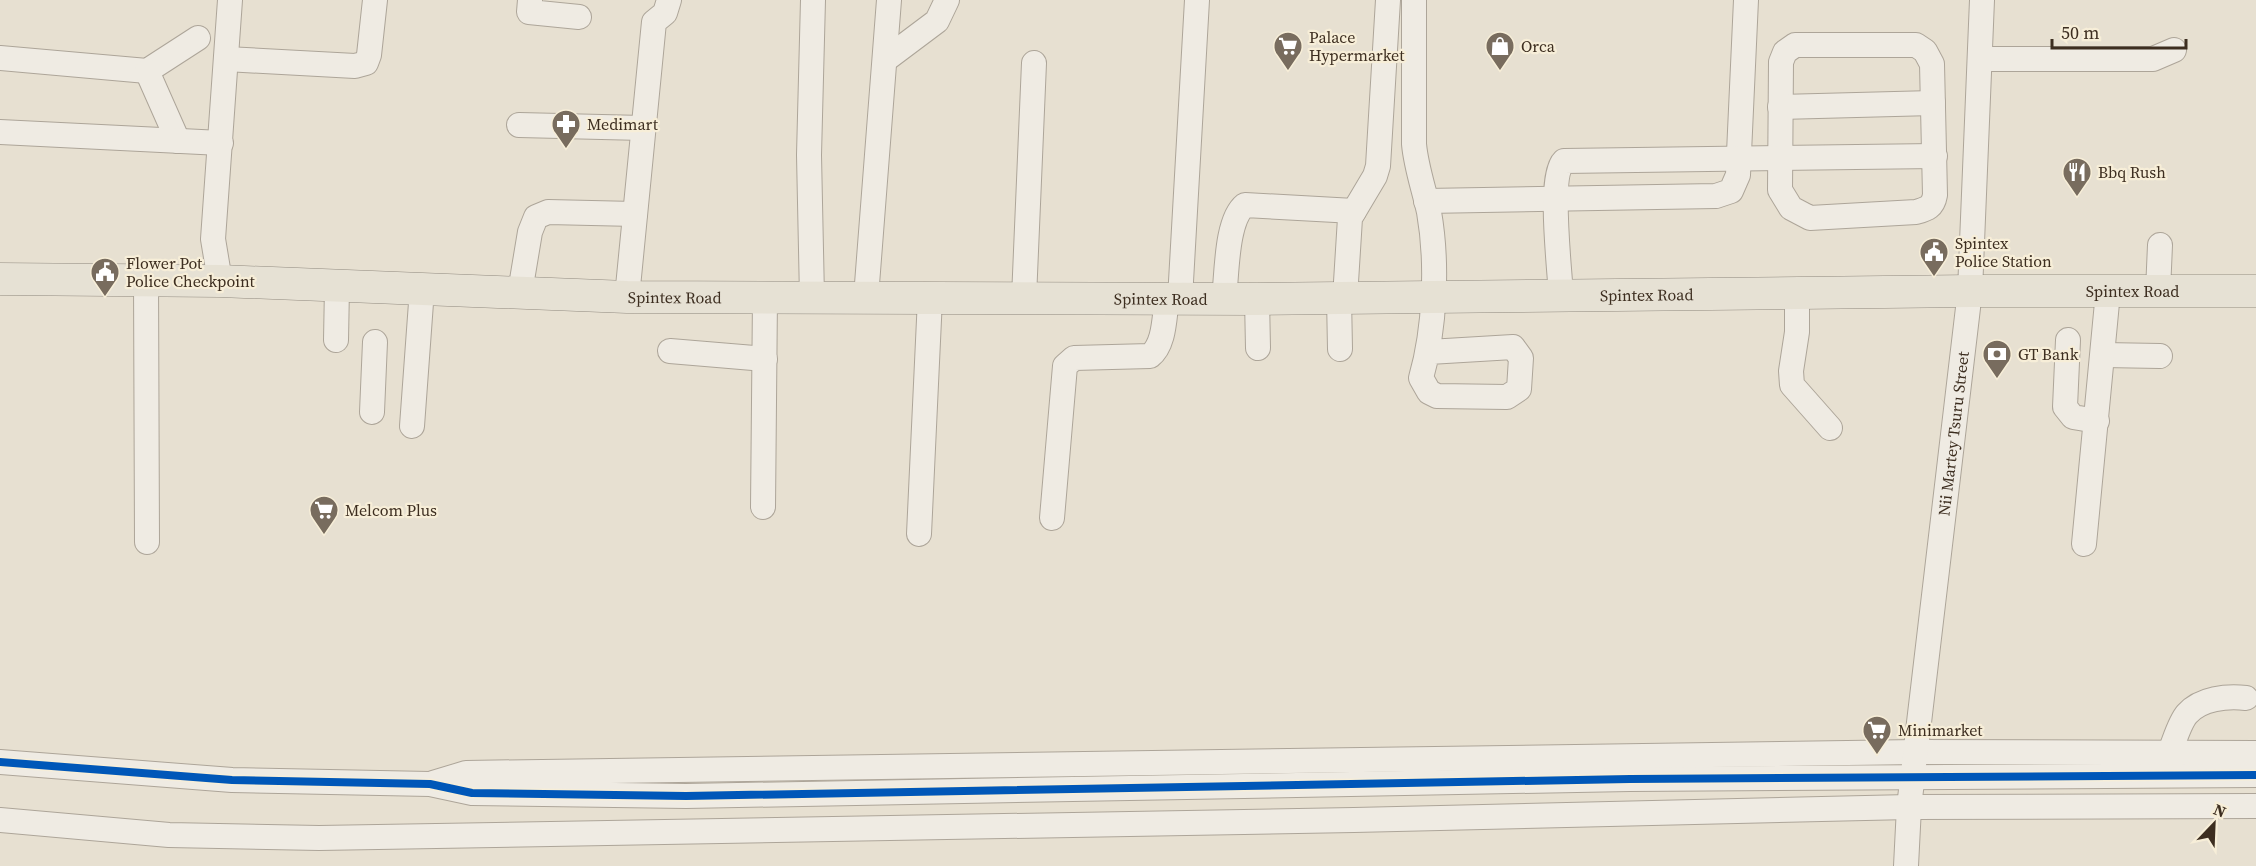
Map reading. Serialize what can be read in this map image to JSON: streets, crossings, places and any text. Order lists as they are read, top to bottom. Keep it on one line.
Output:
{"streets":{"main road":["Spintex Road"],"street":["Nii Martey Tsuru Street"]},"crossings":[["Spintex Road","Nii Martey Tsuru Street"]],"places":{"supermarket":["Palace Hypermarket","Melcom Plus","Minimarket"],"shop":["Orca"],"pharmacy":["Medimart"],"restaurant":["Bbq Rush"],"public building":["Spintex Police Station","Flower Pot Police Checkpoint"],"bank":["GT Bank"]},"scale_bar":"50 m","north":"top right"}
